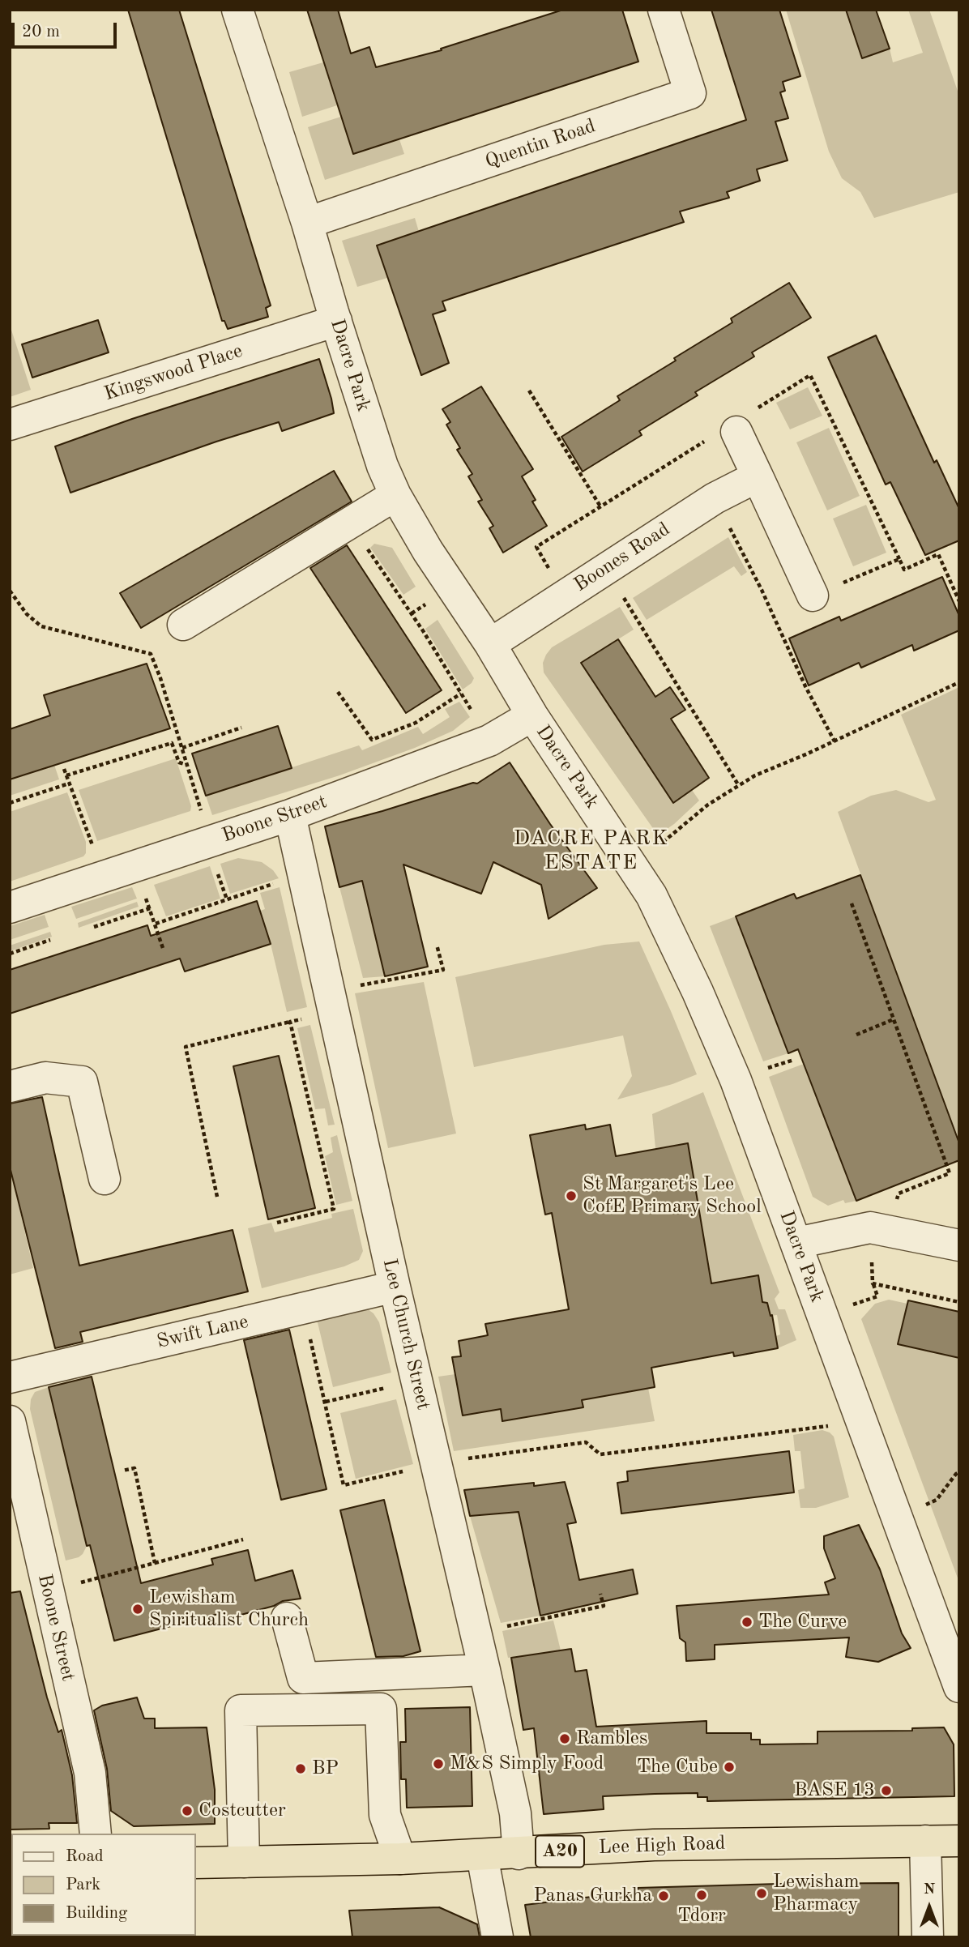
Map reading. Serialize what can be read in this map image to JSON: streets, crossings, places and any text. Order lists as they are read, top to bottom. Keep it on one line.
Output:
{"streets":{"highway":["Lee High Road","A20"],"street":["Quentin Road","Dacre Park","Kingswood Place","Boones Road","Boone Street","Swift Lane","Lee Church Street"]},"crossings":[["Quentin Road","Dacre Park"],["Dacre Park","Kingswood Place"],["Dacre Park","Boones Road"],["Dacre Park","Boone Street"],["Boone Street","Lee Church Street"],["Swift Lane","Lee Church Street"],["Lee Church Street","Lee High Road"]],"districts":["DACRE PARK ESTATE"],"places":["St Margaret's Lee CofE Primary School","Lewisham Spiritualist Church","The Curve","Rambles","M&S Simply Food","The Cube","BP","BASE 13","Costcutter","Lewisham Pharmacy","Tdorr","Panas Gurkha"],"legend":["Road","Park","Building"],"scale_bar":"20 m","north":"top"}
